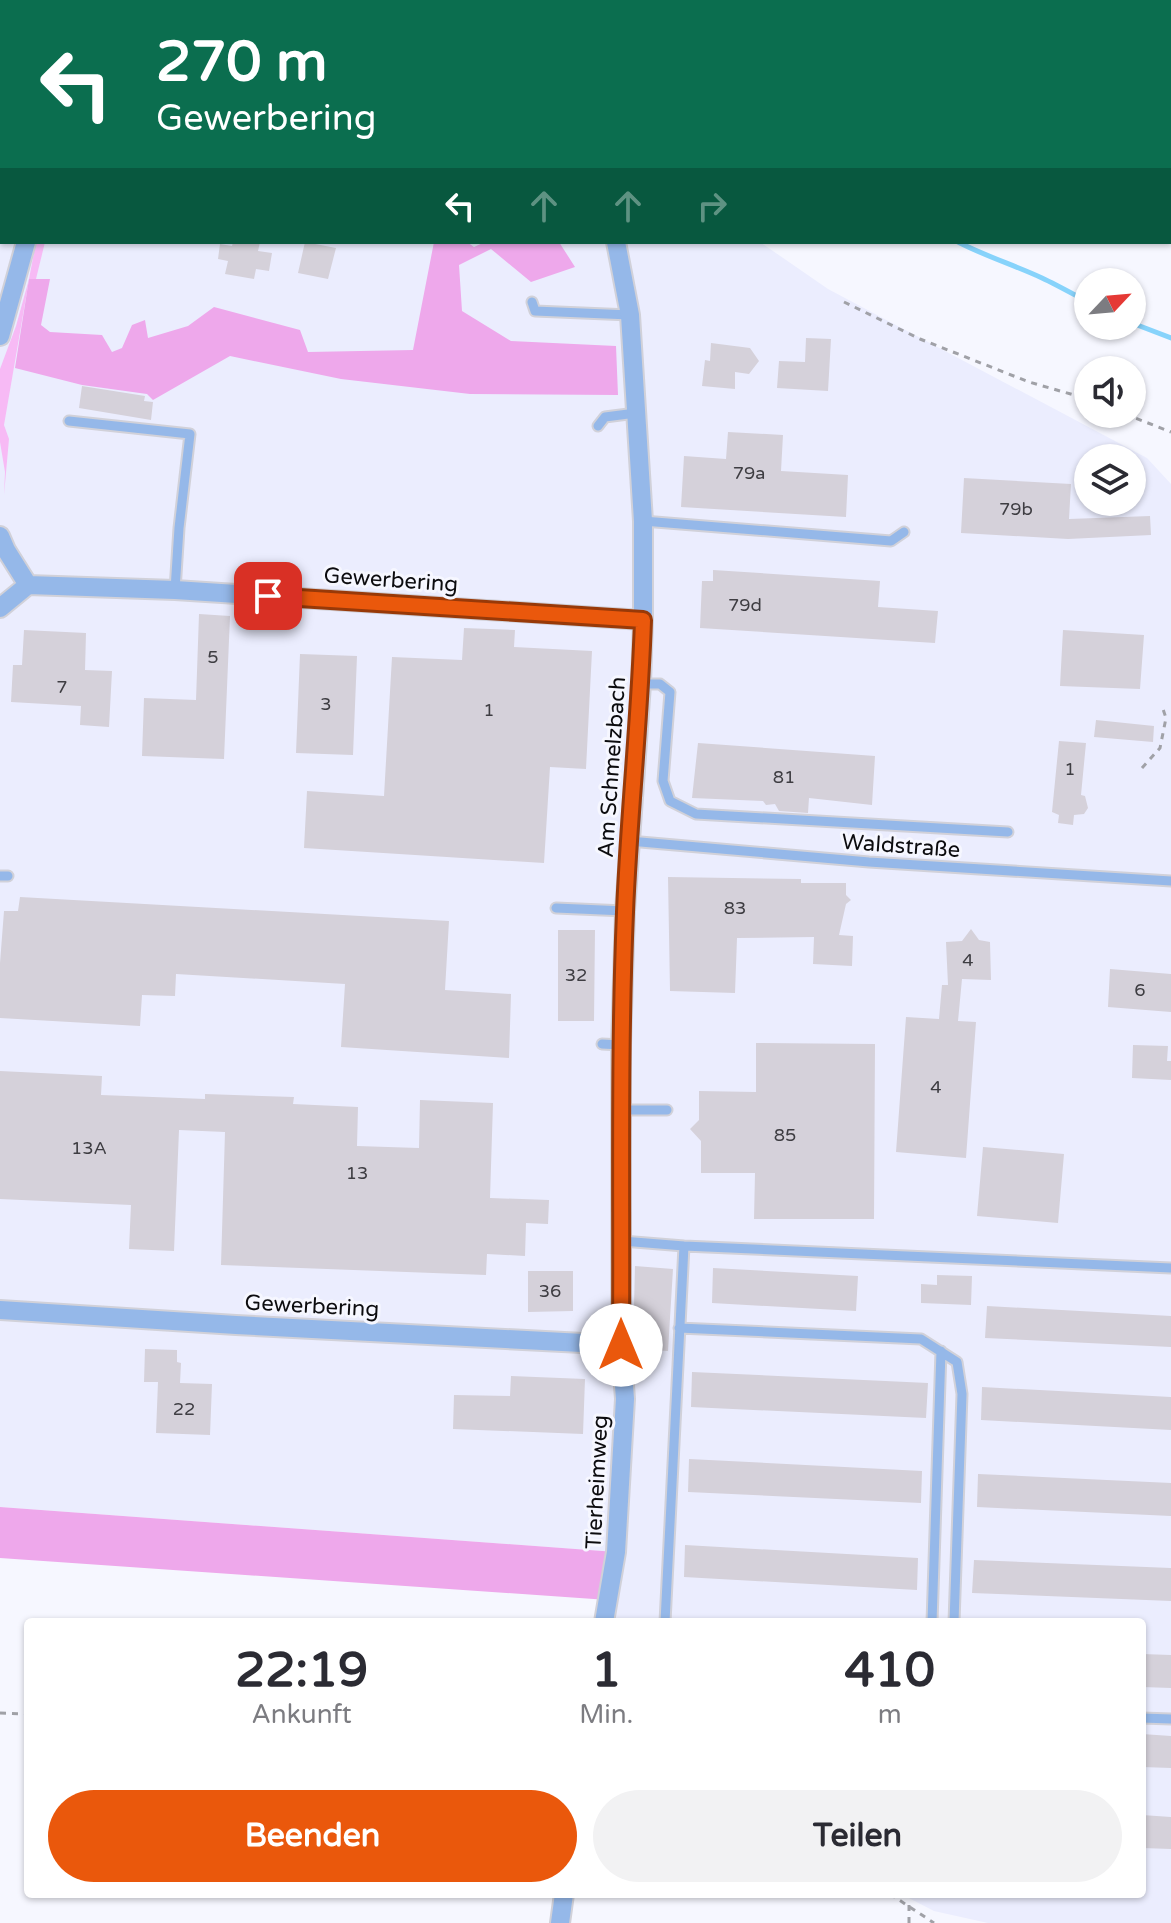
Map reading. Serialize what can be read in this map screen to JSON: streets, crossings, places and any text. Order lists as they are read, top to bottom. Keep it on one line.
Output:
{"streets":{"street":["Gewerbering","Am Schmelzbach","Tierheimweg"],"lane":["Waldstraße"]},"crossings":[["Gewerbering","Am Schmelzbach"],["Gewerbering","Tierheimweg"],["Am Schmelzbach","Waldstraße"],["Am Schmelzbach","Tierheimweg"]],"house_numbers":["79a","79b","79d","5","7","3","1","1","81","83","4","32","6","4","85","13A","13","36","22"],"north":"top right","page":{"turn":["270 m","Gewerbering"],"eta":["22:19","Ankunft","1","Min.","410","m"],"buttons":["Beenden","Teilen"]}}
